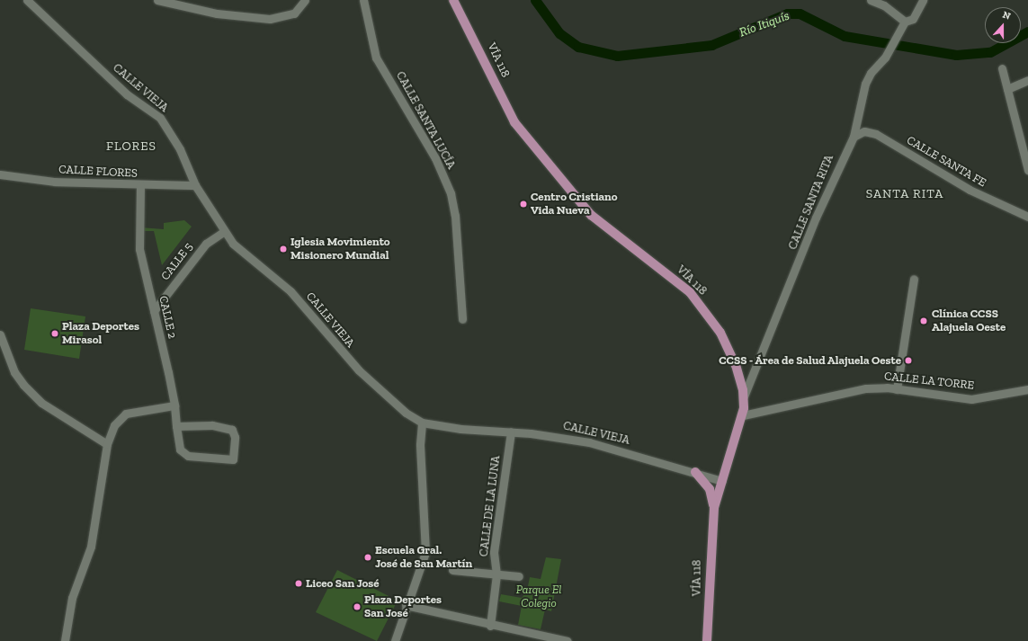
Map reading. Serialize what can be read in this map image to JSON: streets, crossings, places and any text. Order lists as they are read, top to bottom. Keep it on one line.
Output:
{"streets":{"main road":["VÍA 118"],"street":["CALLE VIEJA","CALLE SANTA LUCÍA","CALLE SANTA FE","CALLE FLORES","CALLE SANTA RITA","CALLE 5","CALLE 2","CALLE LA TORRE","CALLE DE LA LUNA"]},"crossings":[["VÍA 118","CALLE VIEJA"],["VÍA 118","CALLE SANTA RITA"],["VÍA 118","CALLE LA TORRE"],["CALLE VIEJA","CALLE FLORES"],["CALLE VIEJA","CALLE 5"],["CALLE VIEJA","CALLE DE LA LUNA"],["CALLE SANTA FE","CALLE SANTA RITA"],["CALLE FLORES","CALLE 2"],["CALLE 5","CALLE 2"]],"districts":["FLORES","SANTA RITA"],"water":["Río Itiquís"],"parks":["Parque El Colegio"],"places":["Centro Cristiano Vida Nueva","Iglesia Movimiento Misionero Mundial","Clínica CCSS Alajuela Oeste","Plaza Deportes Mirasol","CCSS - Área de Salud Alajuela Oeste","Escuela Gral. José de San Martín","Liceo San José","Plaza Deportes San José"],"north":"top"}
